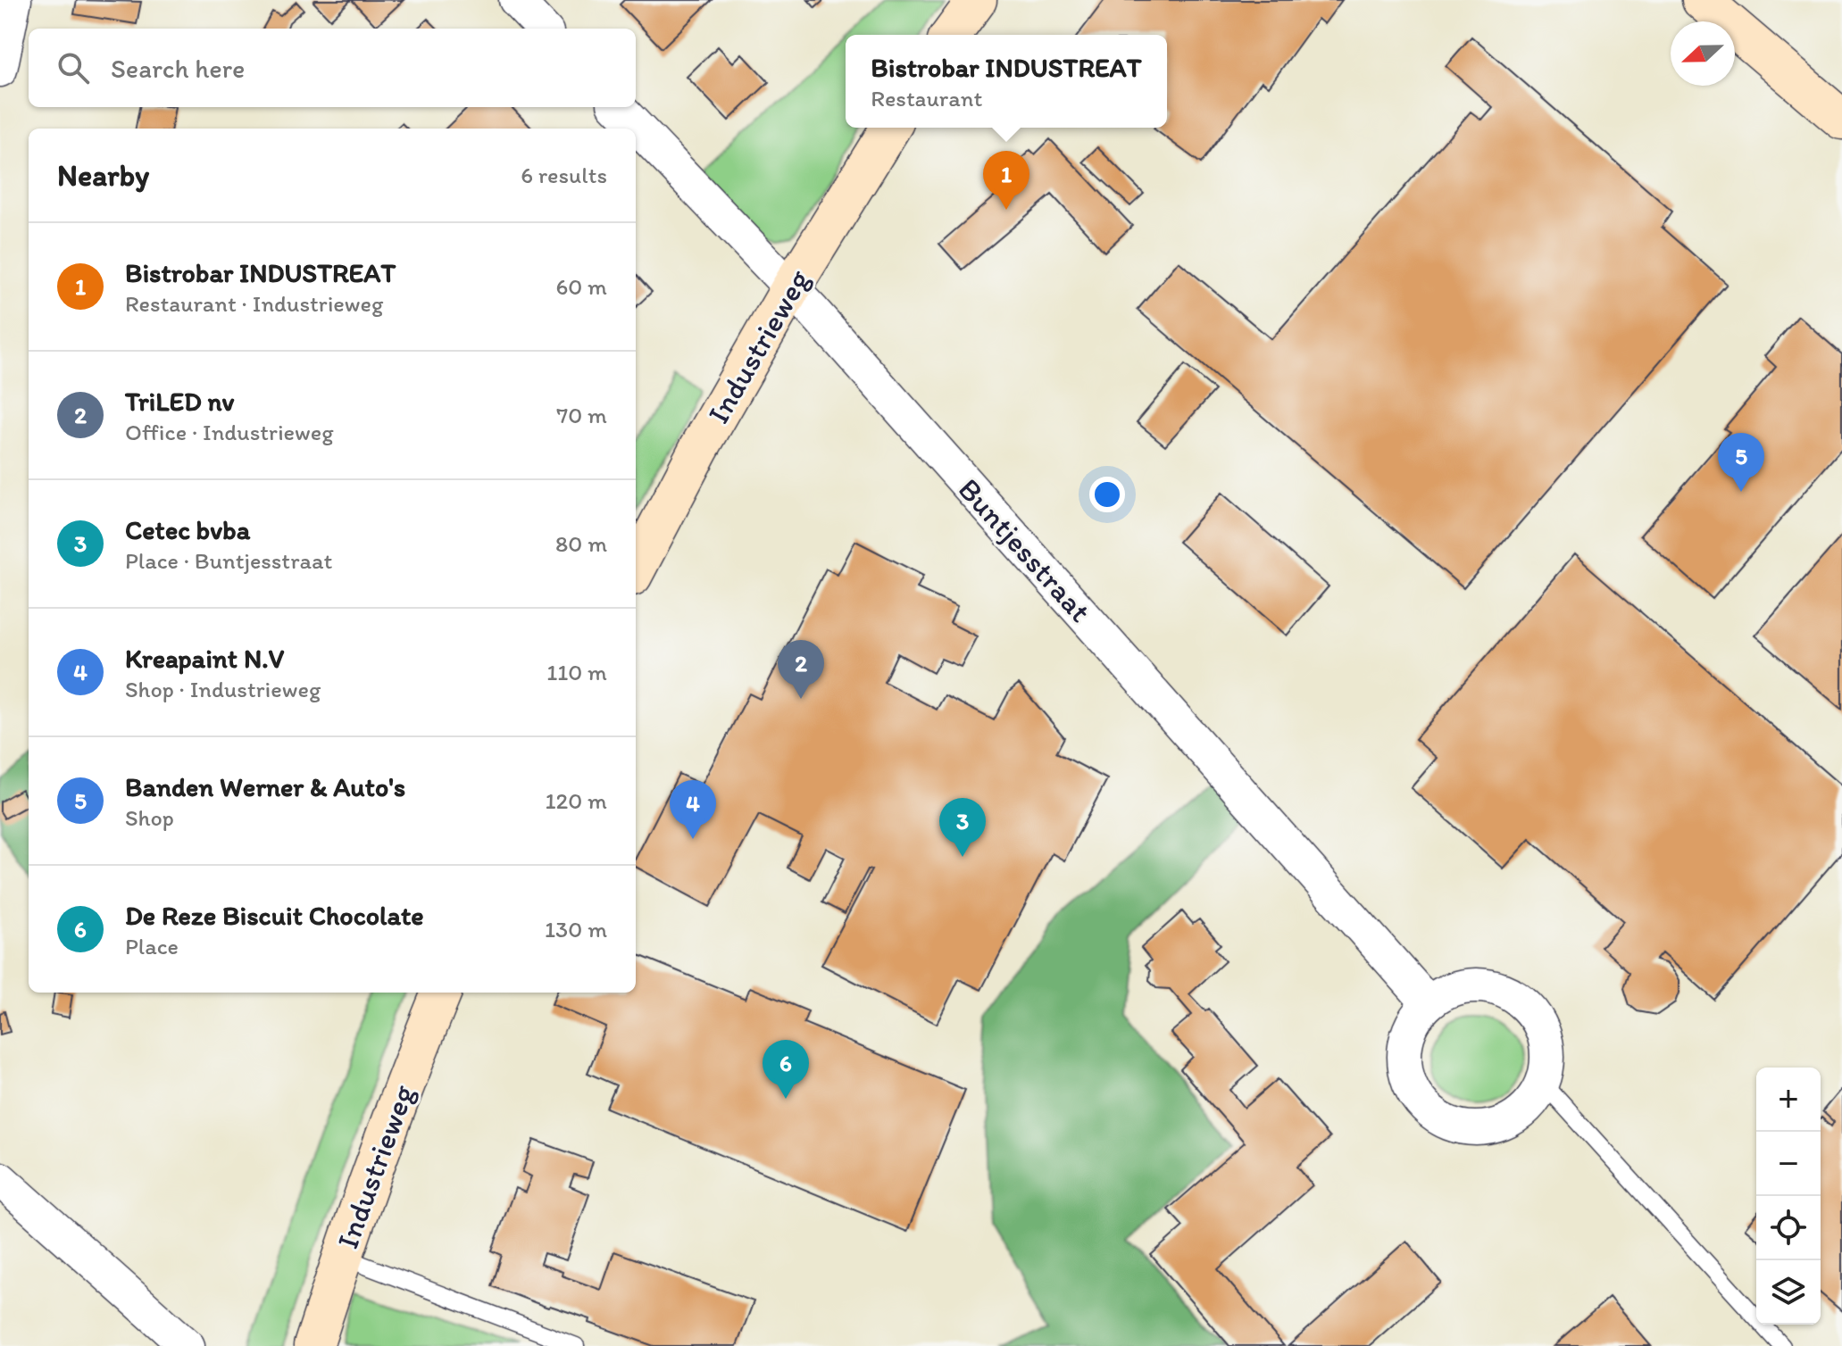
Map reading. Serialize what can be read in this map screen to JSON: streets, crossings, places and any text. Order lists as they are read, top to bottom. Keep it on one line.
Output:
{"streets":{"main road":["Industrieweg"],"street":["Buntjesstraat"]},"crossings":[["Industrieweg","Buntjesstraat"]],"north":"left","page":{"search":"Search here","popup":["Bistrobar INDUSTREAT","Restaurant"],"heading":["Nearby","6 results"],"pins":["1","5","2","4","3","6"],"list":[{"mark":"1","name":"Bistrobar INDUSTREAT","note":"Restaurant · Industrieweg","value":"60 m"},{"mark":"2","name":"TriLED nv","note":"Office · Industrieweg","value":"70 m"},{"mark":"3","name":"Cetec bvba","note":"Place · Buntjesstraat","value":"80 m"},{"mark":"4","name":"Kreapaint N.V","note":"Shop · Industrieweg","value":"110 m"},{"mark":"5","name":"Banden Werner & Auto's","note":"Shop","value":"120 m"},{"mark":"6","name":"De Reze Biscuit Chocolate","note":"Place","value":"130 m"}],"map_buttons":["+","−"]}}
